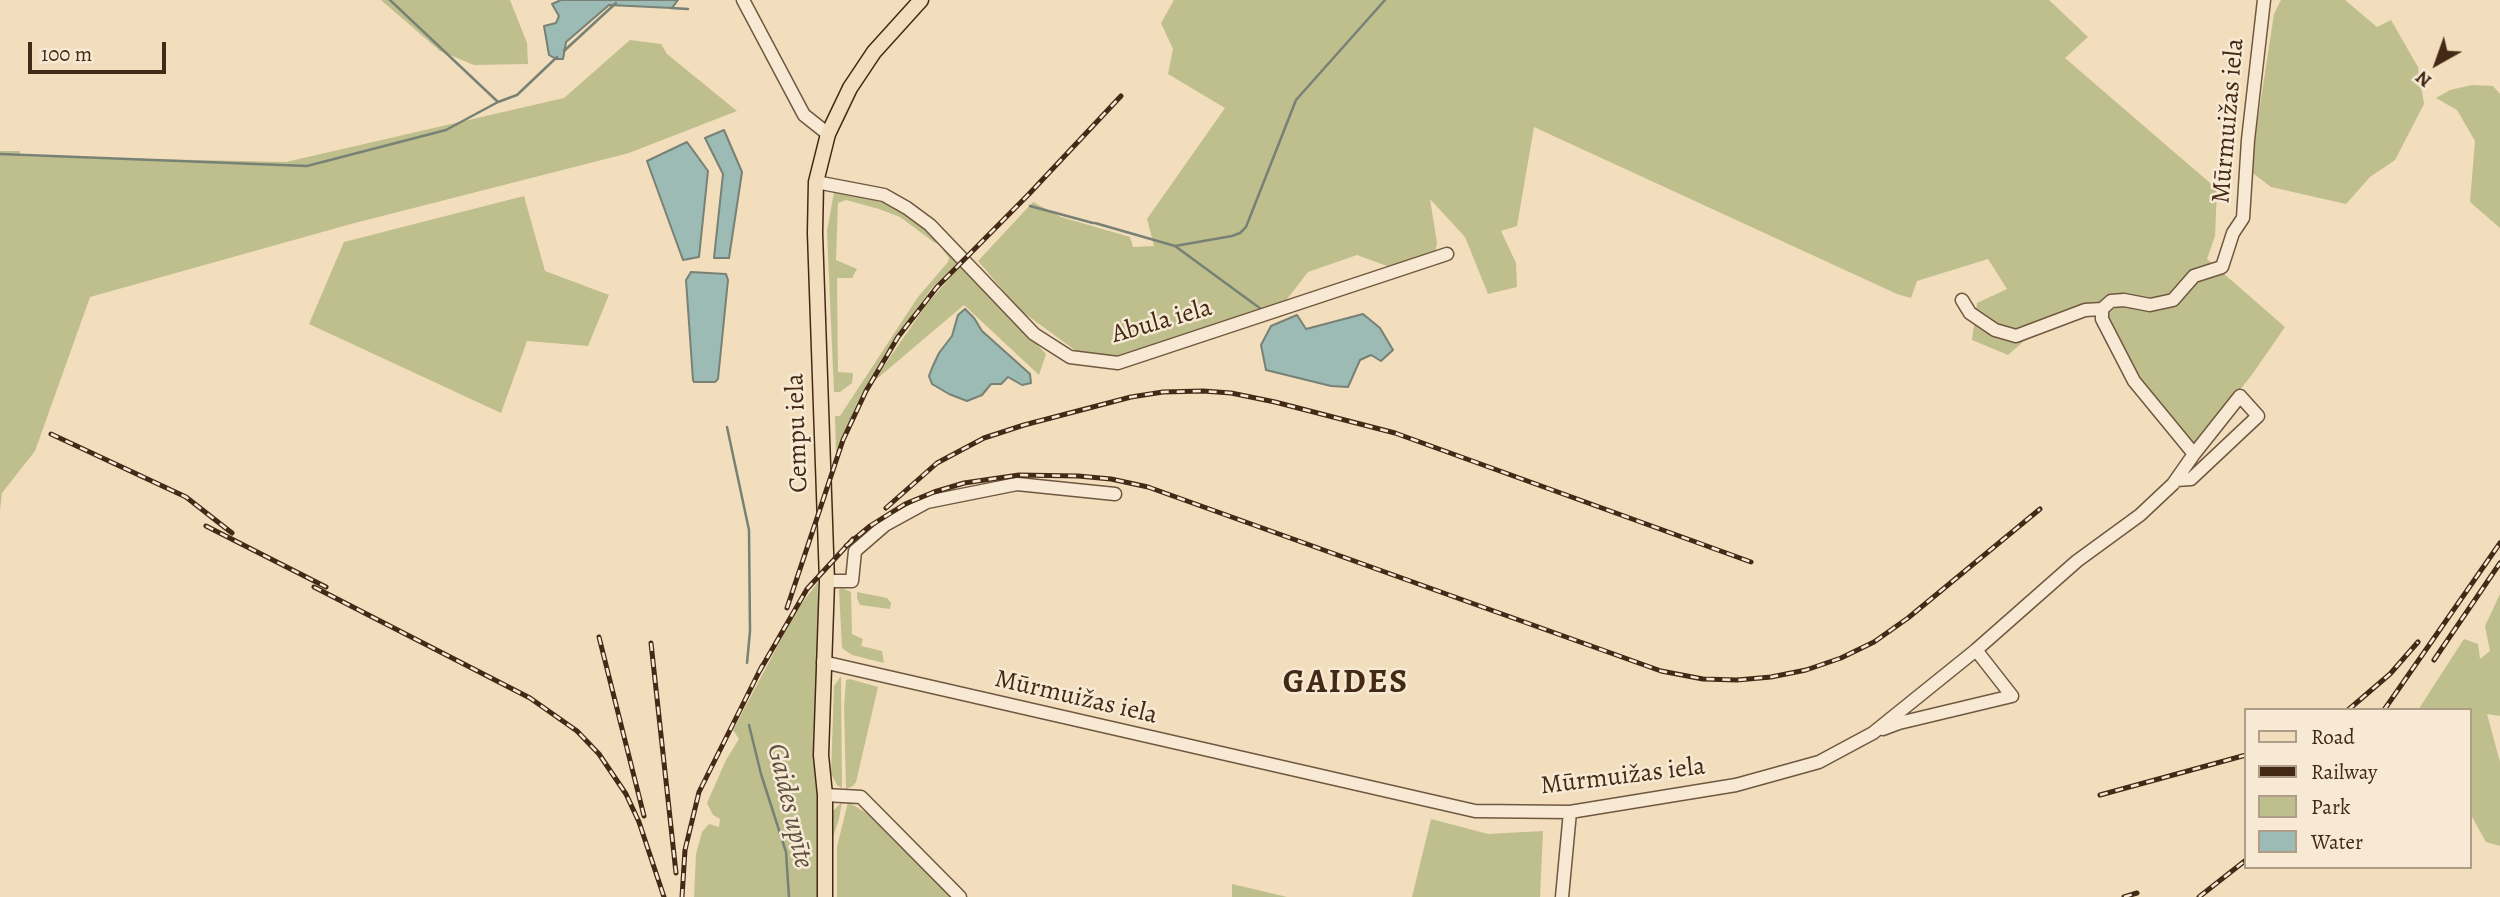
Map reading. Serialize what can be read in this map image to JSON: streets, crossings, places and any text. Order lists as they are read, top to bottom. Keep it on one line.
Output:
{"streets":{"main road":["Cempu iela"],"street":["Mūrmuižas iela","Abula iela"]},"crossings":[["Mūrmuižas iela","Cempu iela"],["Abula iela","Cempu iela"]],"districts":["GAIDES"],"water":["Gaides upīte"],"legend":["Road","Railway","Park","Water"],"scale_bar":"100 m","north":"bottom left"}
